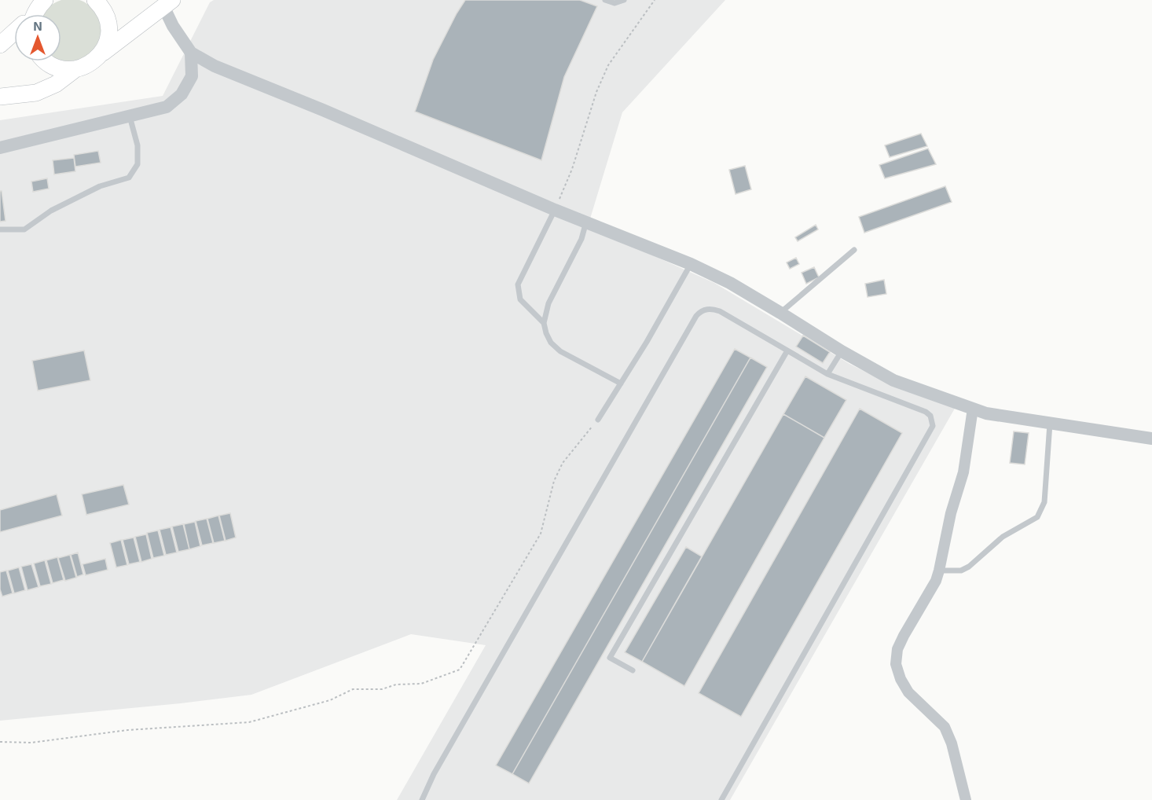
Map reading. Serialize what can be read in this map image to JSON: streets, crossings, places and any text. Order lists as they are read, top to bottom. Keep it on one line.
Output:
{"north":"top"}
